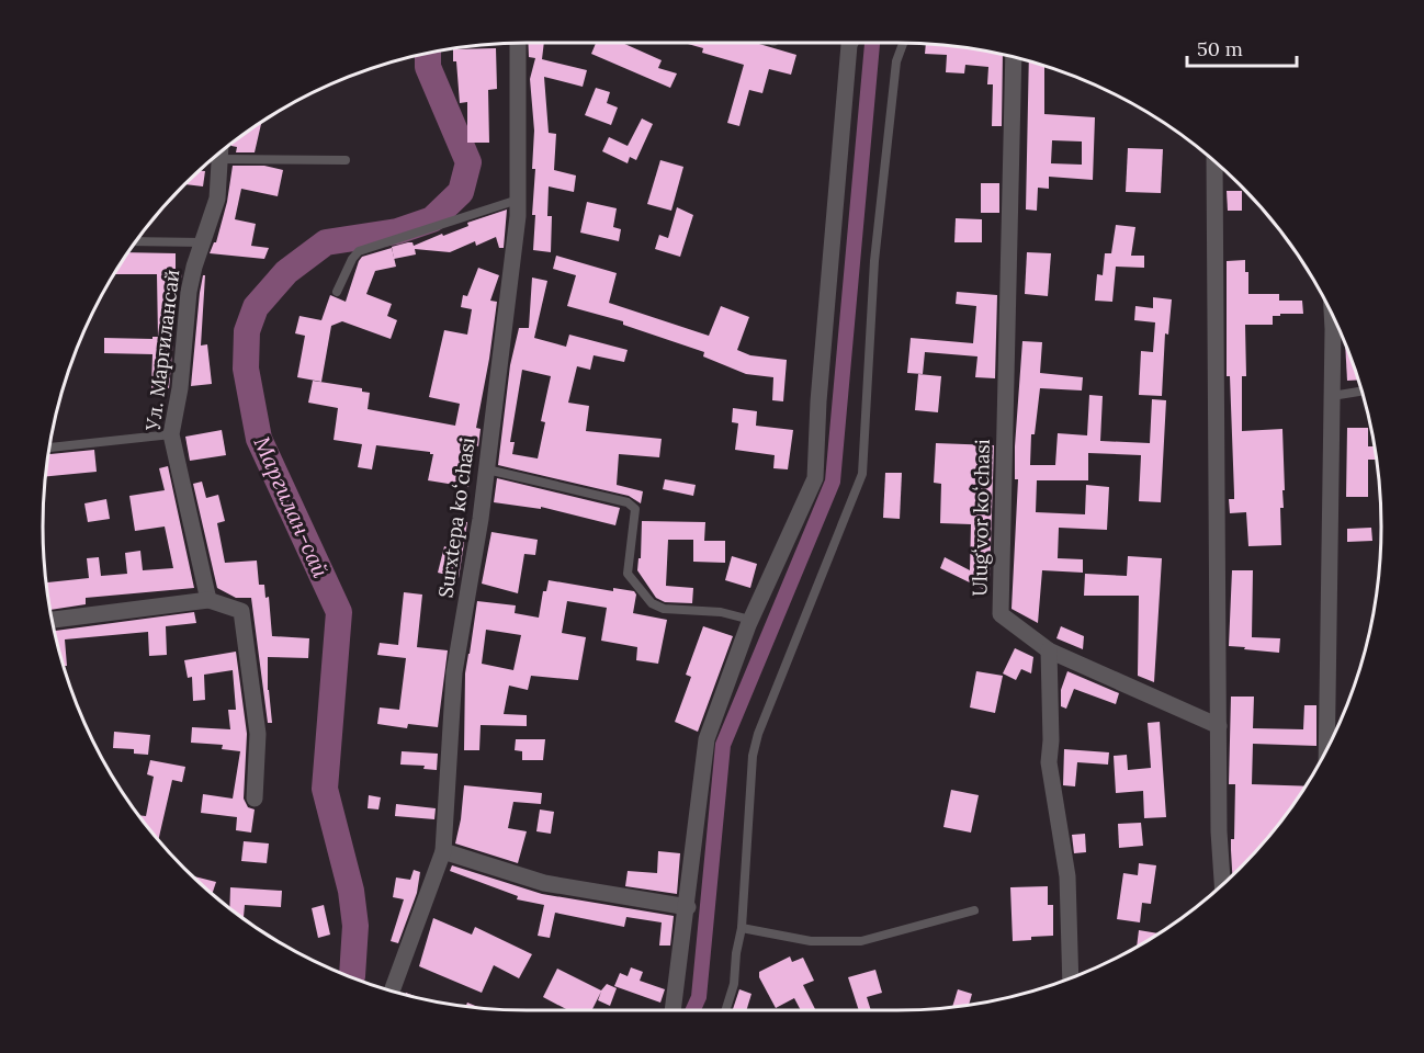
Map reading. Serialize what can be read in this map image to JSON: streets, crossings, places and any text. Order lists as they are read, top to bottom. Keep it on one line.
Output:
{"streets":{"street":["Ул. Маргилансай","Surxtepa koʻchasi","Ulugʻvor koʻchasi"]},"water":["Маргилан-сай"],"scale_bar":"50 m"}
